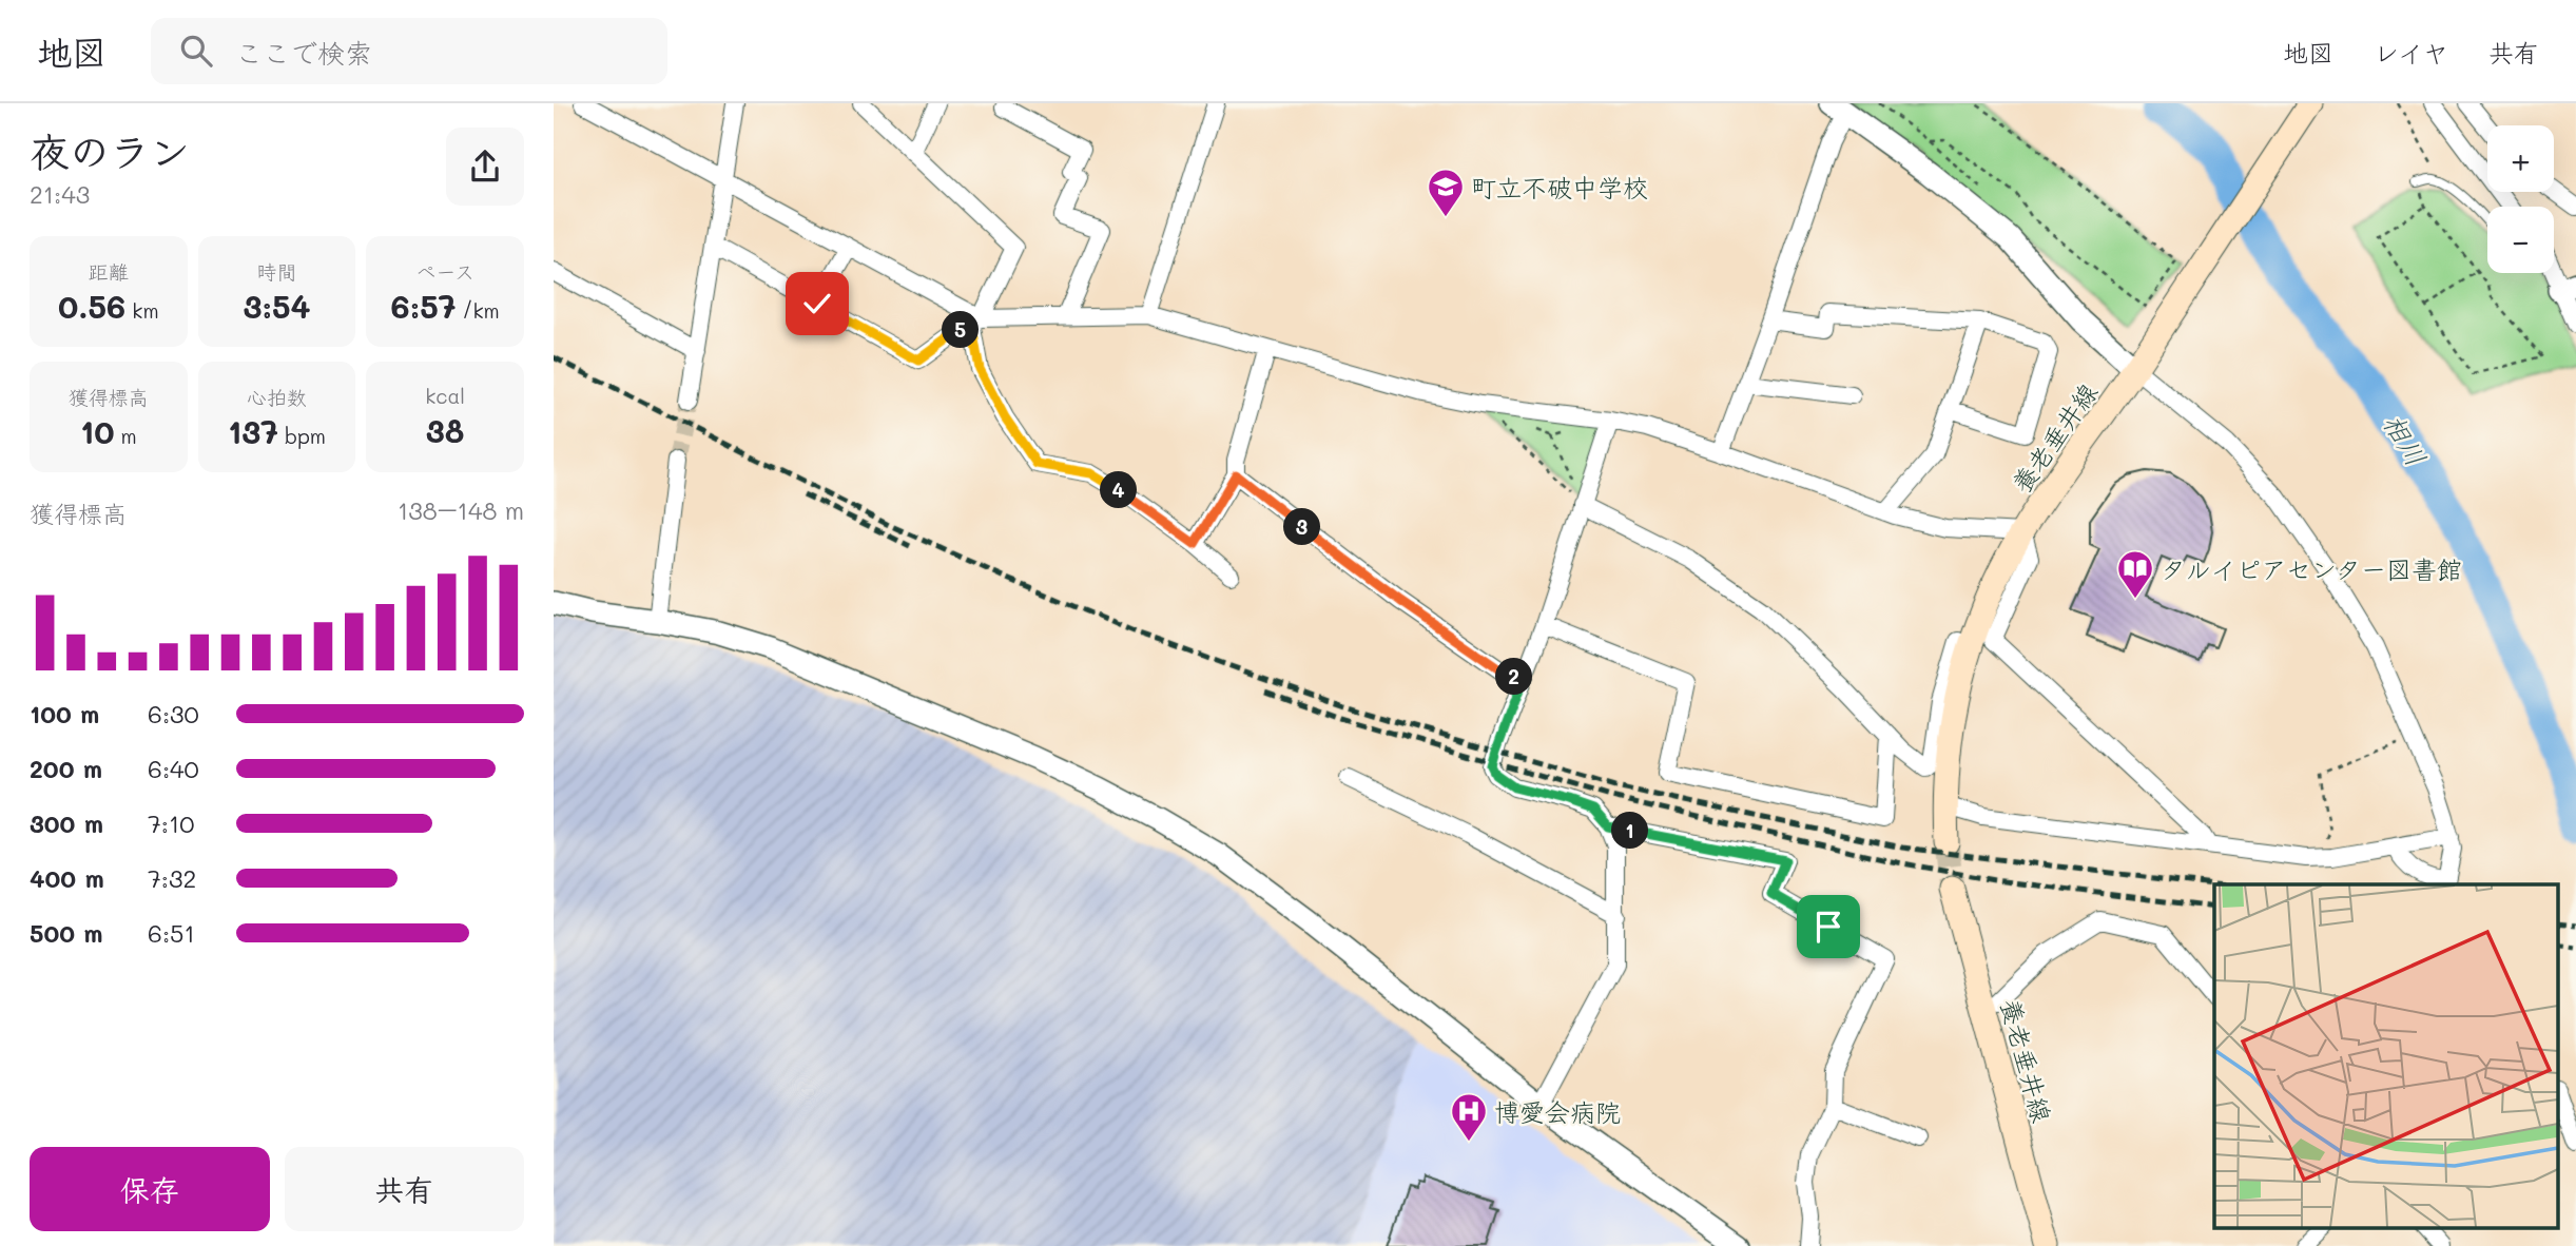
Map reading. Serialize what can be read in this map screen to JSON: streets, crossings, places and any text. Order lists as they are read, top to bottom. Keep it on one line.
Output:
{"streets":{"main road":["養老垂井線"]},"water":["相川"],"places":{"school or university":["町立不破中学校"],"library":["タルイピアセンター図書館"],"hospital":["博愛会病院"]},"page":{"header":"地図","search":"ここで検索","nav":["地図","レイヤ","共有"],"heading":["夜のラン","21:43"],"map_buttons":["+","−"],"stats":[["距離","0.56 km"],["時間","3:54"],["ペース","6:57 /km"],["獲得標高","10 m"],["心拍数","137 bpm"],["kcal","38"]],"pins":["5","4","3","2","1"],"chart":["獲得標高","138–148 m"],"list":[{"name":"100 m","note":"6:30"},{"name":"200 m","note":"6:40"},{"name":"300 m","note":"7:10"},{"name":"400 m","note":"7:32"},{"name":"500 m","note":"6:51"}],"buttons":["保存","共有"]}}
